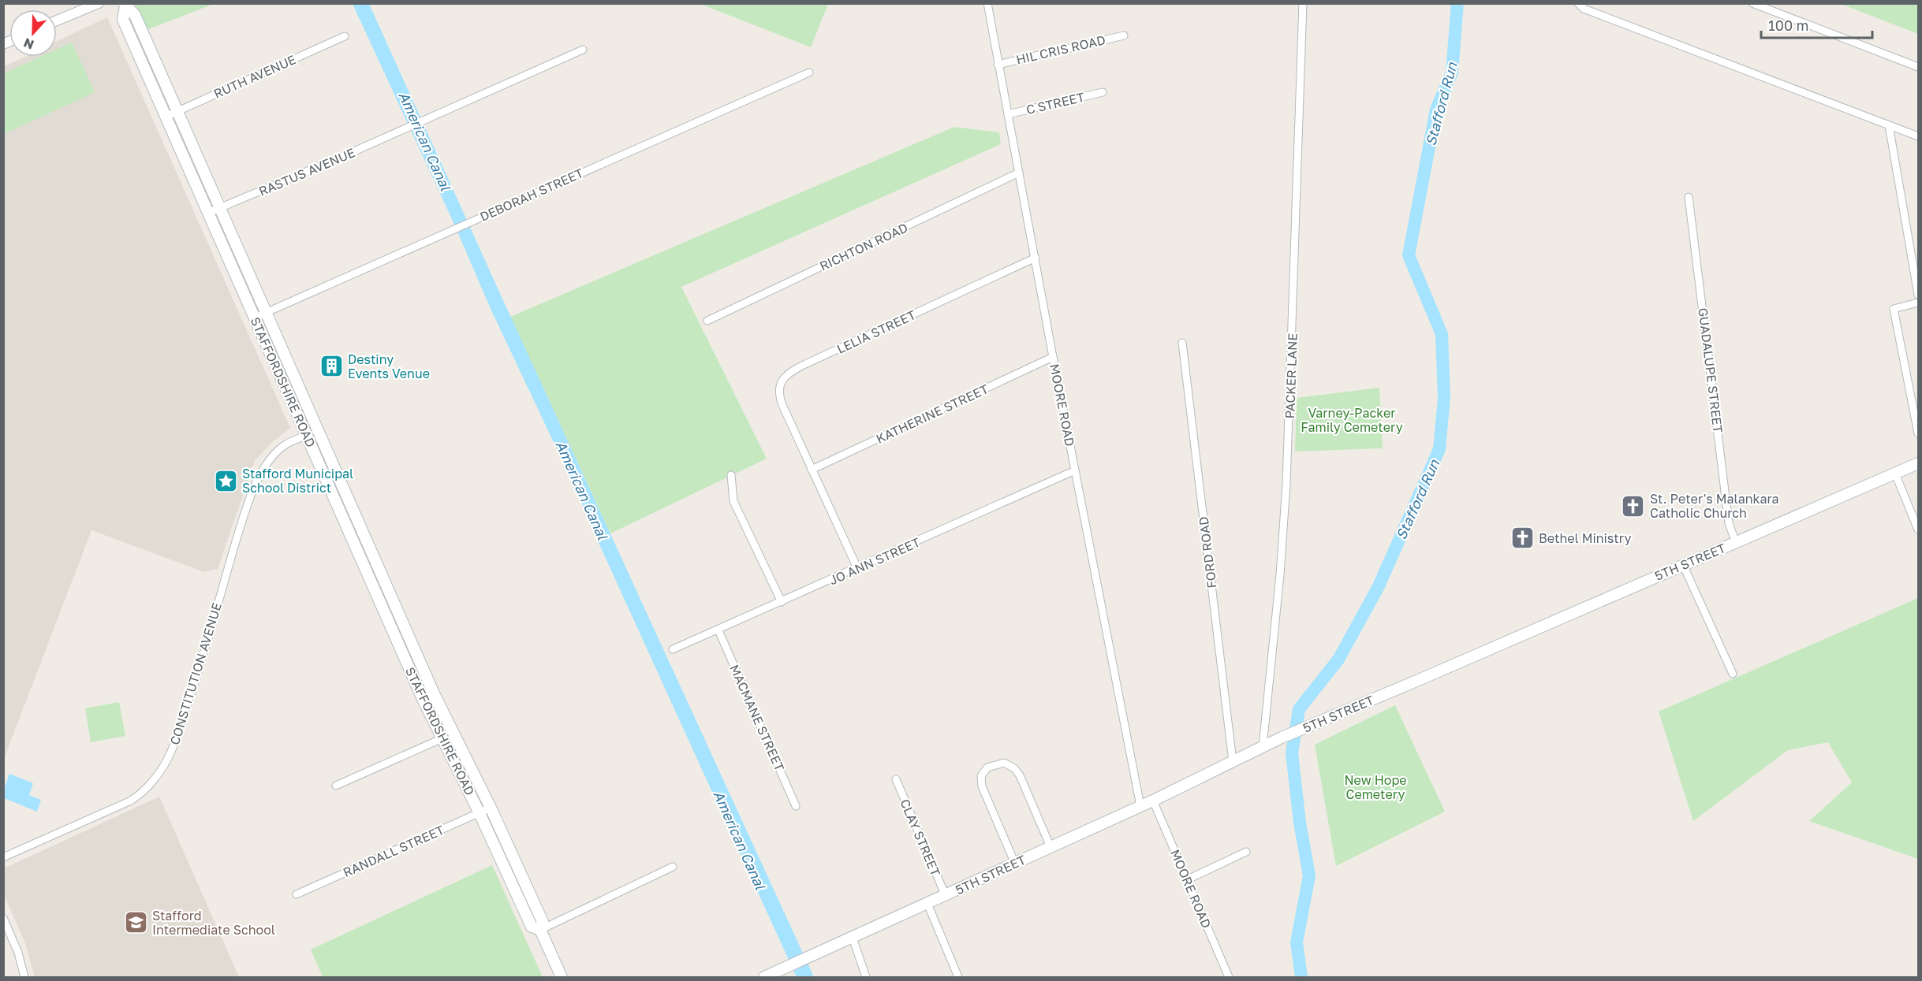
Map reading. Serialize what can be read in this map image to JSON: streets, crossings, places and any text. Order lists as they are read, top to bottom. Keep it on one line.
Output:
{"streets":{"main road":["STAFFORDSHIRE ROAD","5TH STREET"],"street":["HIL CRIS ROAD","RUTH AVENUE","C STREET","RASTUS AVENUE","DEBORAH STREET","RICHTON ROAD","LELIA STREET","GUADALUPE STREET","PACKER LANE","MOORE ROAD","KATHERINE STREET","FORD ROAD","JO ANN STREET","CONSTITUTION AVENUE","MACMANE STREET","CLAY STREET","RANDALL STREET"]},"crossings":[["HIL CRIS ROAD","MOORE ROAD"],["RUTH AVENUE","STAFFORDSHIRE ROAD"],["C STREET","MOORE ROAD"],["RASTUS AVENUE","STAFFORDSHIRE ROAD"],["DEBORAH STREET","STAFFORDSHIRE ROAD"],["RICHTON ROAD","MOORE ROAD"],["LELIA STREET","MOORE ROAD"],["LELIA STREET","KATHERINE STREET"],["LELIA STREET","JO ANN STREET"],["GUADALUPE STREET","5TH STREET"],["PACKER LANE","5TH STREET"],["STAFFORDSHIRE ROAD","CONSTITUTION AVENUE"],["STAFFORDSHIRE ROAD","RANDALL STREET"],["MOORE ROAD","KATHERINE STREET"],["MOORE ROAD","JO ANN STREET"],["MOORE ROAD","5TH STREET"],["FORD ROAD","5TH STREET"],["JO ANN STREET","MACMANE STREET"],["5TH STREET","CLAY STREET"]],"water":["Stafford Run","American Canal"],"parks":["Varney-Packer Family Cemetery","New Hope Cemetery"],"places":{"building":["Destiny Events Venue"],"place":["Stafford Municipal School District"],"church":["St. Peter's Malankara Catholic Church","Bethel Ministry"],"school or university":["Stafford Intermediate School"]},"scale_bar":"100 m","north":"bottom"}
